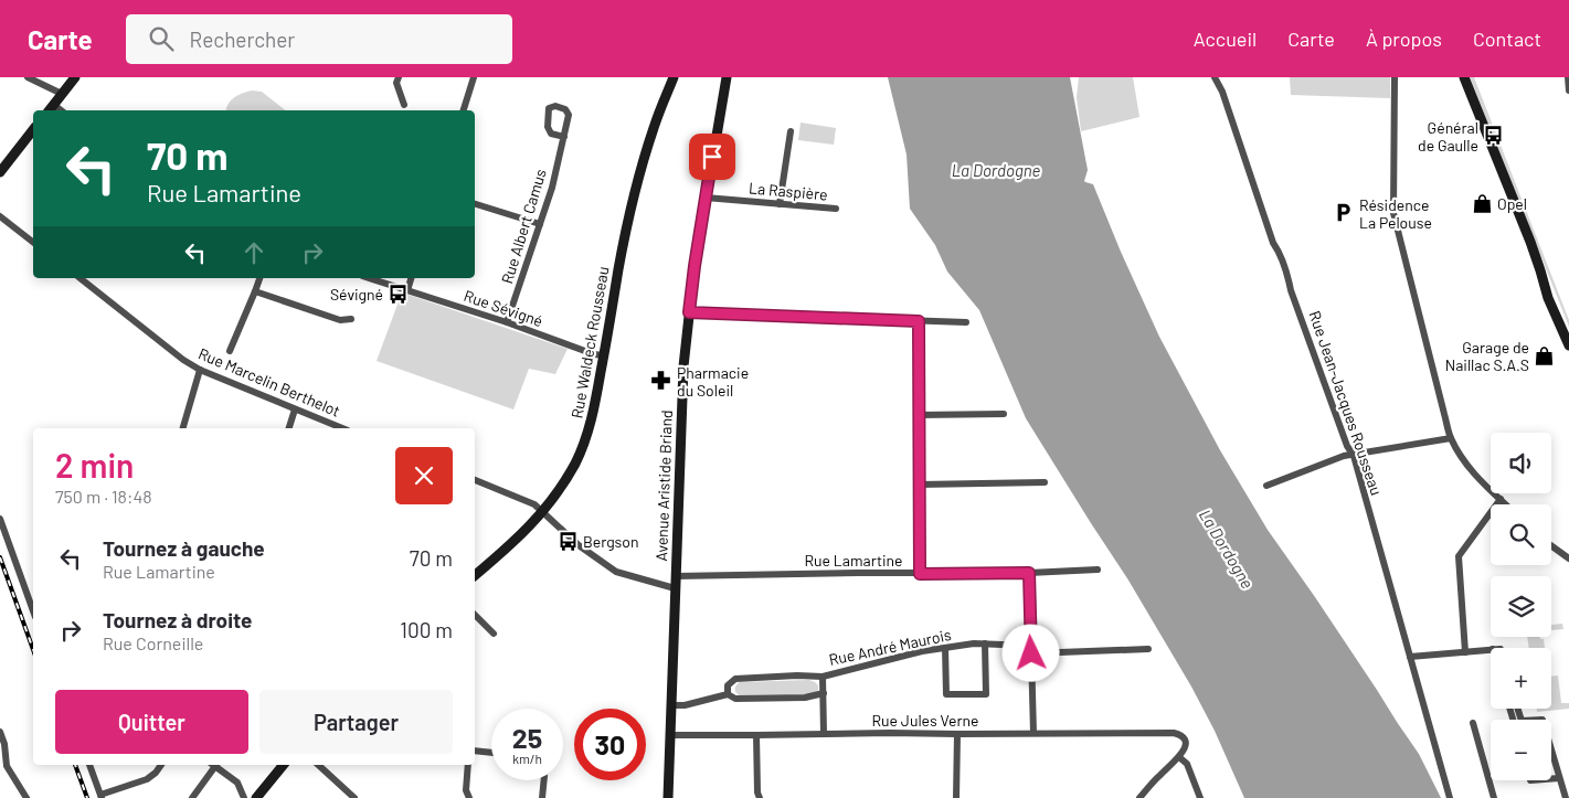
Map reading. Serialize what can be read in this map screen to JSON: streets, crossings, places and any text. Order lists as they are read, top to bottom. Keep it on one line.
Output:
{"streets":{"main road":["Rue Waldeck Rousseau","Avenue Aristide Briand"],"street":["La Raspière","Rue Albert Camus","Rue Sévigné","Rue Marcelin Berthelot","Rue Jean-Jacques Rousseau","Rue Lamartine","Rue André Maurois","Rue Jules Verne"]},"crossings":[["La Raspière","Avenue Aristide Briand"],["Rue Albert Camus","Rue Sévigné"],["Rue Sévigné","Rue Waldeck Rousseau"],["Avenue Aristide Briand","Rue Lamartine"],["Avenue Aristide Briand","Rue Jules Verne"],["Rue André Maurois","Rue Jules Verne"]],"water":["La Dordogne"],"places":{"bus stop":["Général de Gaulle","Sévigné","Bergson"],"shop":["Opel","Garage de Naillac S.A.S"],"parking":["Résidence La Pelouse"],"pharmacy":["Pharmacie du Soleil"]},"page":{"header":"Carte","search":"Rechercher","nav":["Accueil","Carte","À propos","Contact"],"turn":["70 m","Rue Lamartine"],"heading":["2 min","750 m · 18:48"],"map_buttons":["+","−"],"list":[{"name":"Tournez à gauche","note":"Rue Lamartine","value":"70 m"},{"name":"Tournez à droite","note":"Rue Corneille","value":"100 m"}],"buttons":["Quitter","Partager"],"speed":"25 km/h","limit":"30"}}
